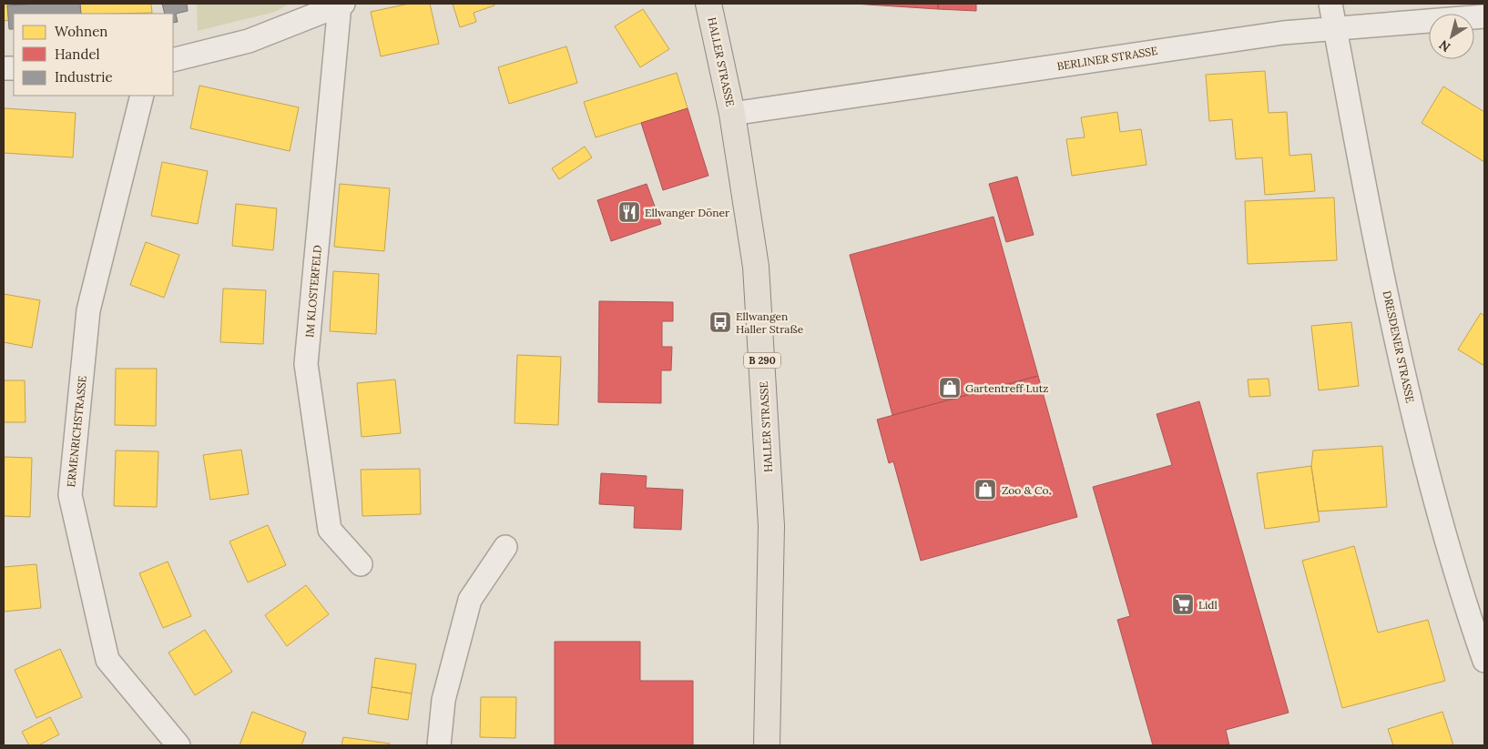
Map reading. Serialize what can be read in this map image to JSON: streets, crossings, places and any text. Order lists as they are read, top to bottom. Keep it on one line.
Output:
{"streets":{"main road":["HALLER STRASSE","B 290"],"street":["BERLINER STRASSE","IM KLOSTERFELD","DRESDENER STRASSE","ERMENRICHSTRASSE"]},"crossings":[["BERLINER STRASSE","HALLER STRASSE"],["BERLINER STRASSE","DRESDENER STRASSE"]],"places":{"restaurant":["Ellwanger Döner"],"bus stop":["Ellwangen Haller Straße"],"shop":["Gartentreff Lutz","Zoo & Co."],"supermarket":["Lidl"]},"legend":["Wohnen","Handel","Industrie"],"north":"bottom left"}
